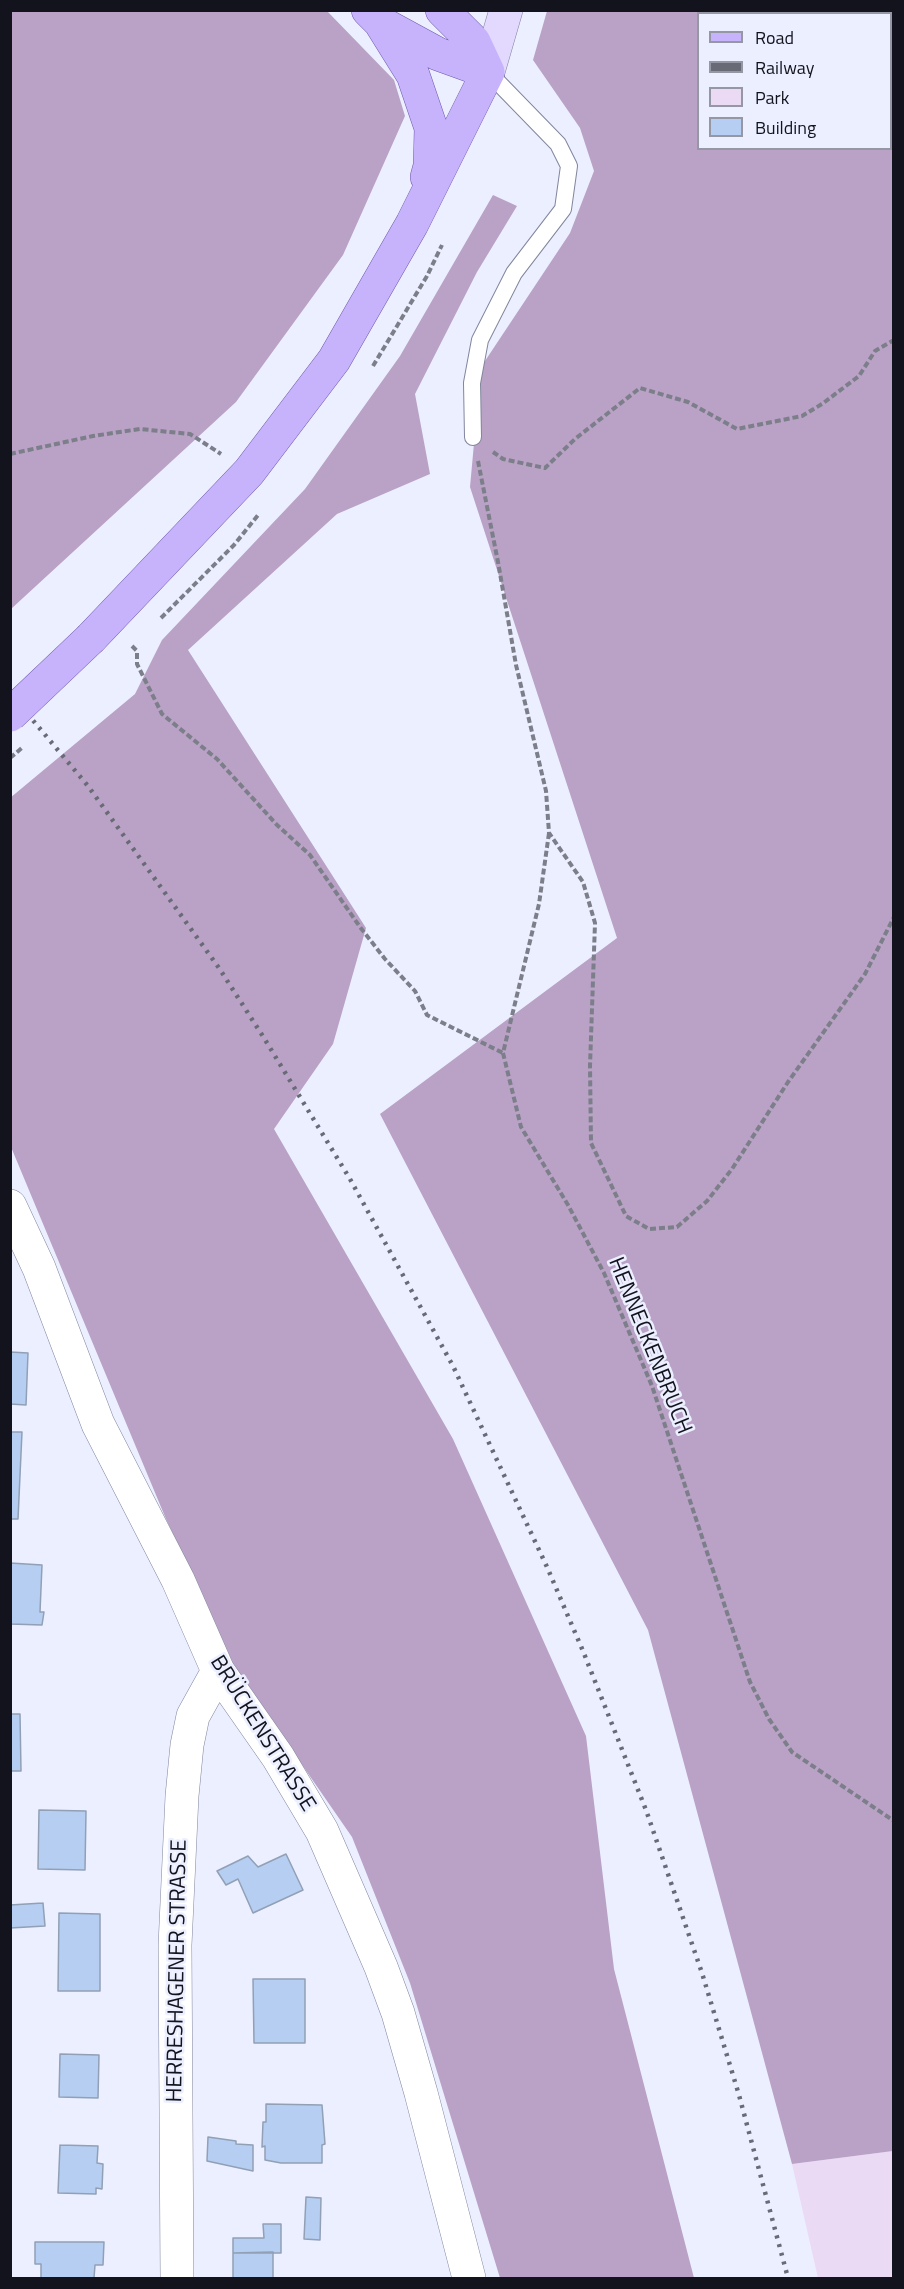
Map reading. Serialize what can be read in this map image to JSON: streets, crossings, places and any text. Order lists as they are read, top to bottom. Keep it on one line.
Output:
{"streets":{"street":["BRÜCKENSTRASSE","HERRESHAGENER STRASSE"],"path":["HENNECKENBRUCH"]},"crossings":[["BRÜCKENSTRASSE","HERRESHAGENER STRASSE"]],"legend":["Road","Railway","Park","Building"]}
